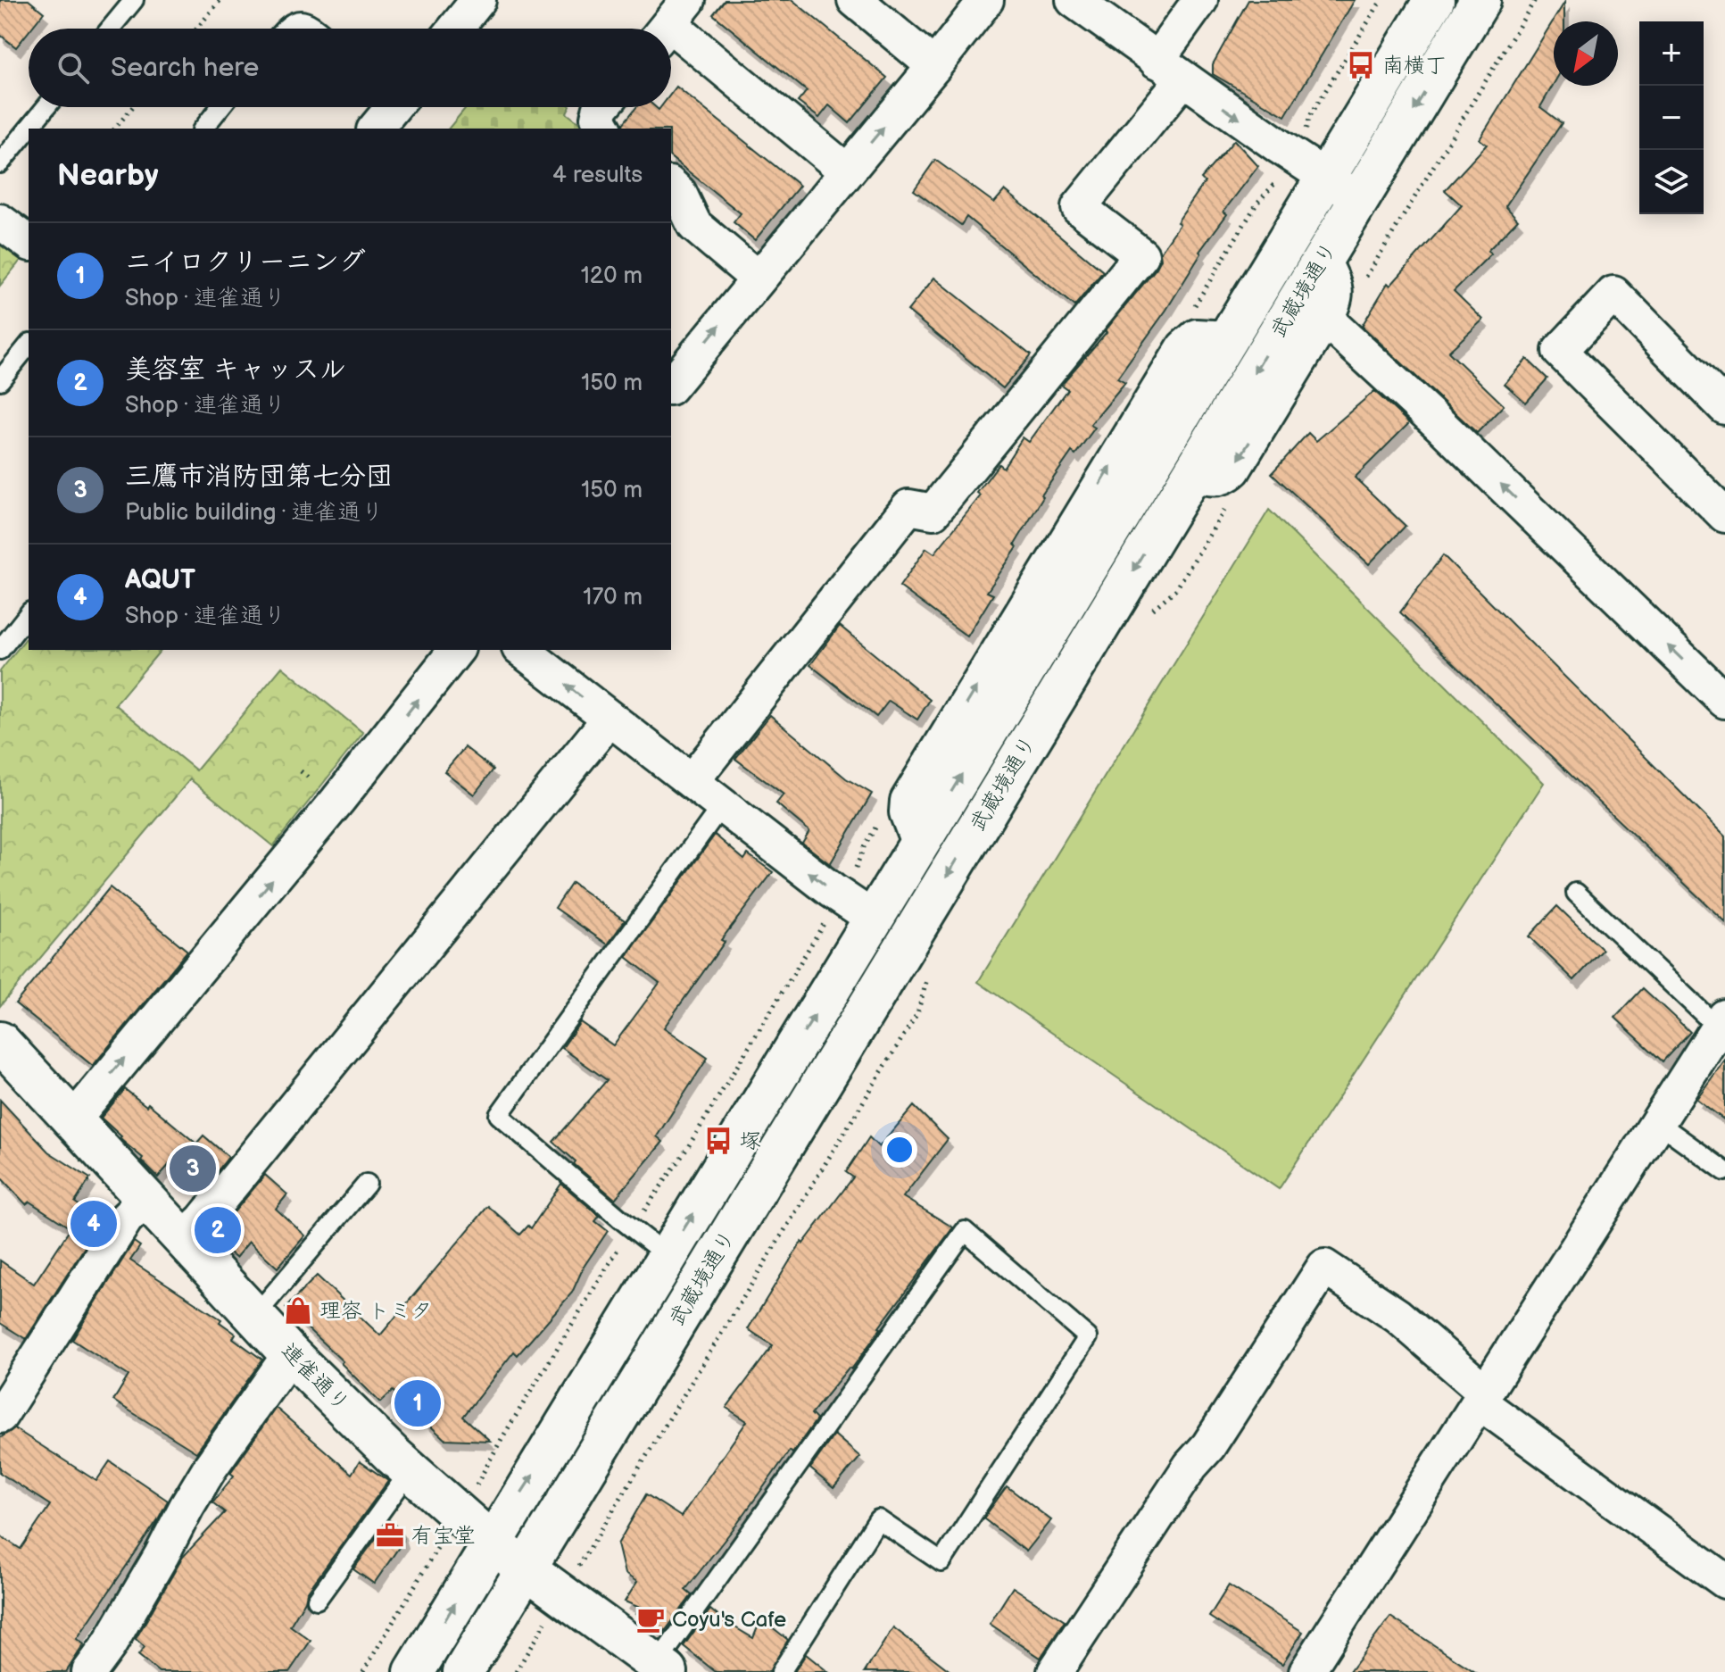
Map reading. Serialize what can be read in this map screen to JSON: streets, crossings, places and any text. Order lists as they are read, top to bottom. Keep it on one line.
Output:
{"streets":{"main road":["武蔵境通り","連雀通り"]},"crossings":[["武蔵境通り","連雀通り"]],"places":{"bus stop":["南横丁","塚"],"shop":["理容 トミタ"],"office":["有宝堂"],"cafe":["Coyu's Cafe"]},"north":"bottom left","page":{"map_buttons":["+","−"],"search":"Search here","heading":["Nearby","4 results"],"list":[{"mark":"1","name":"ニイロクリーニング","note":"Shop · 連雀通り","value":"120 m"},{"mark":"2","name":"美容室 キャッスル","note":"Shop · 連雀通り","value":"150 m"},{"mark":"3","name":"三鷹市消防団第七分団","note":"Public building · 連雀通り","value":"150 m"},{"mark":"4","name":"AQUT","note":"Shop · 連雀通り","value":"170 m"}],"pins":["3","4","2","1"]}}
